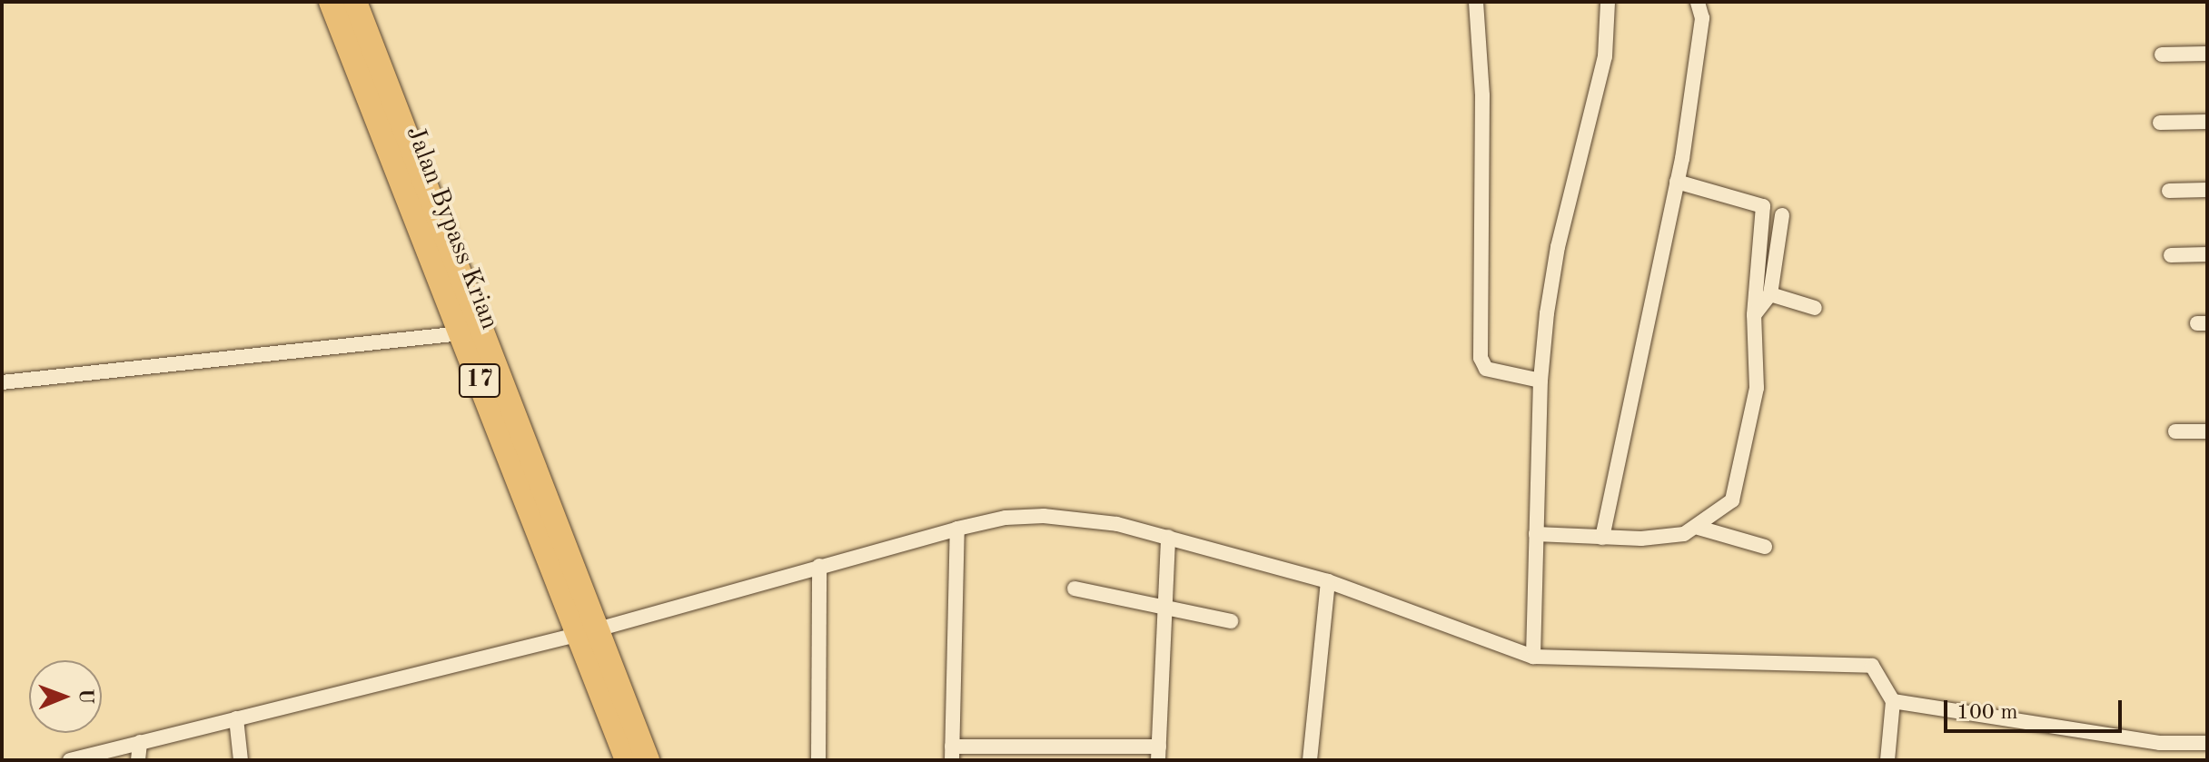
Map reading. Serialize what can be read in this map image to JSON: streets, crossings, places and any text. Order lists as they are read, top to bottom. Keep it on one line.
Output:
{"streets":{"highway":["Jalan Bypass Krian","17"]},"scale_bar":"100 m","north":"right"}
